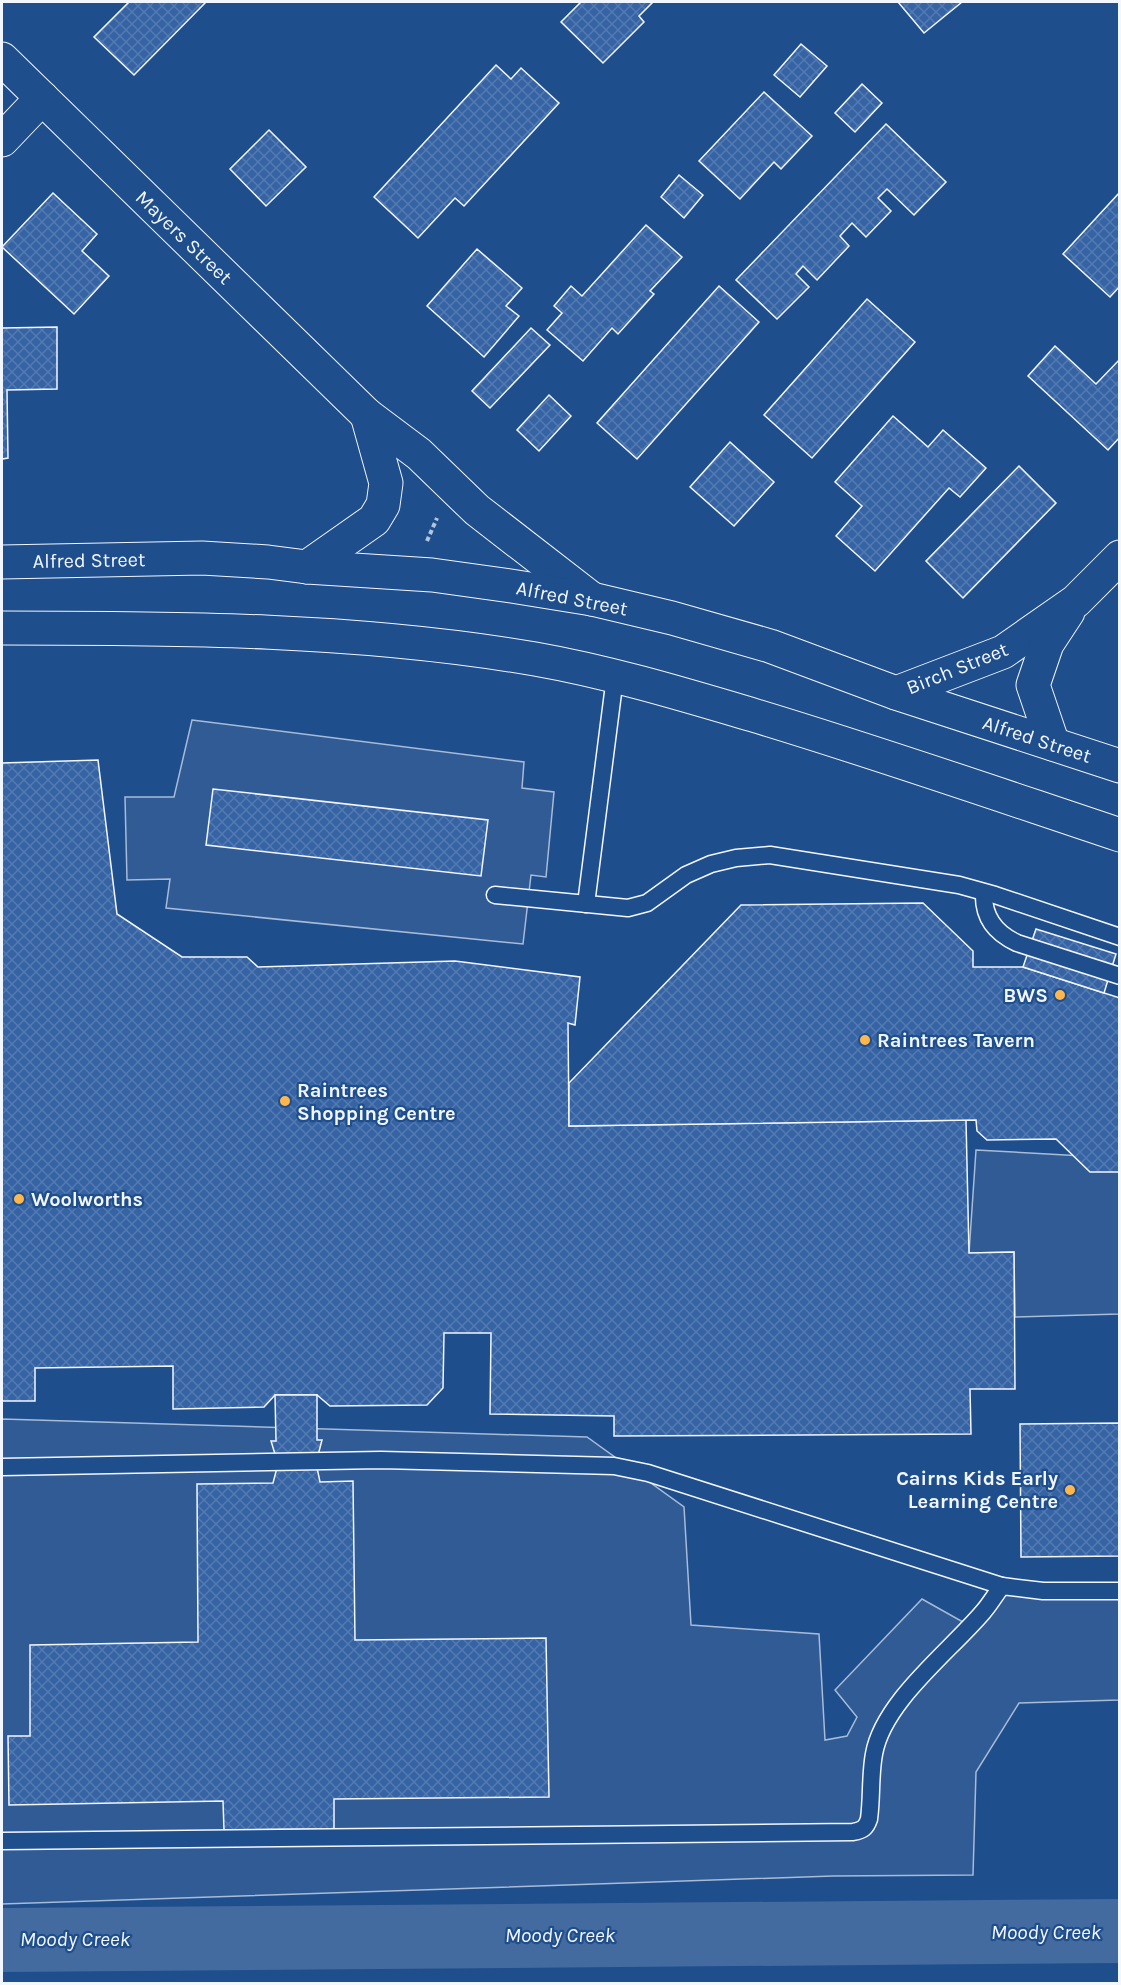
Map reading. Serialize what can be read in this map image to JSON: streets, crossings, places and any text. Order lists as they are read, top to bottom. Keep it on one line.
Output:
{"streets":{"main road":["Mayers Street","Alfred Street","Birch Street"]},"crossings":[["Mayers Street","Alfred Street"],["Alfred Street","Birch Street"]],"water":["Moody Creek"],"places":["BWS","Raintrees Tavern","Raintrees Shopping Centre","Woolworths","Cairns Kids Early Learning Centre"]}
